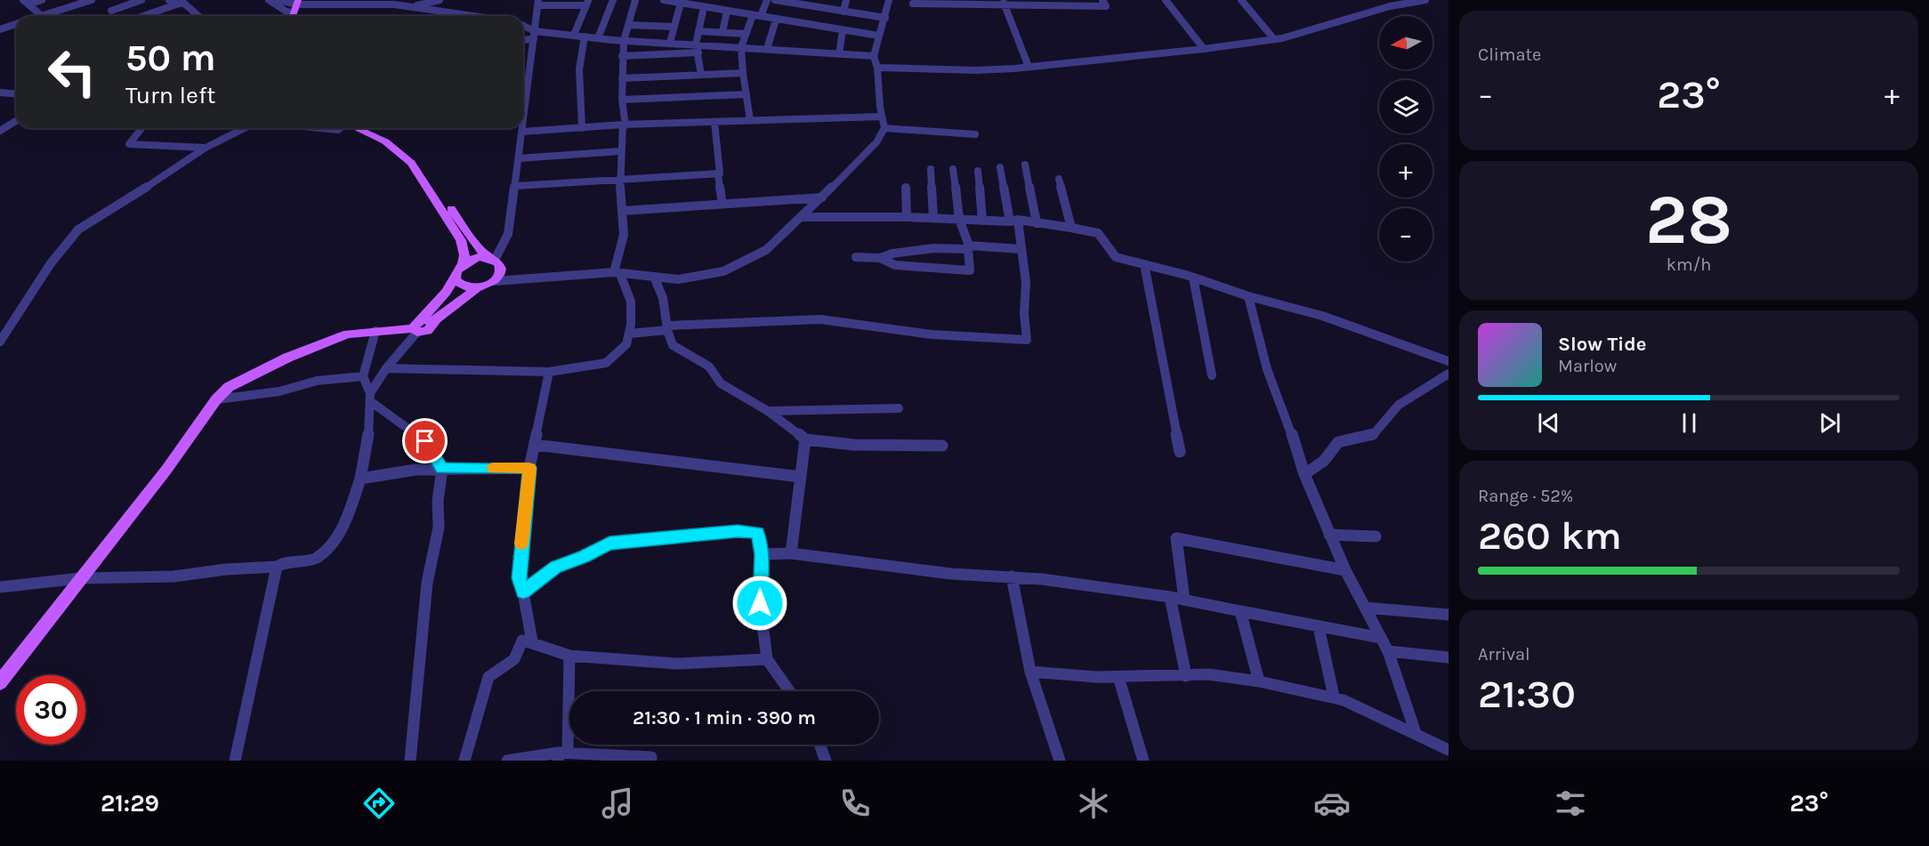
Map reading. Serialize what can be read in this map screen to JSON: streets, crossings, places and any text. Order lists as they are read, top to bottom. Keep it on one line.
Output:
{"north":"left","page":{"tile":["Climate",["28","km/h"],["Range · 52%","260 km"],["Arrival","21:30"]],"map_buttons":["+","−"],"turn":["50 m","Turn left"],"heat":["−","23°","+"],"song":["Slow Tide","Marlow"],"limit":"30","trip":"21:30 · 1 min · 390 m","tabs":["21:29","23°"]}}
